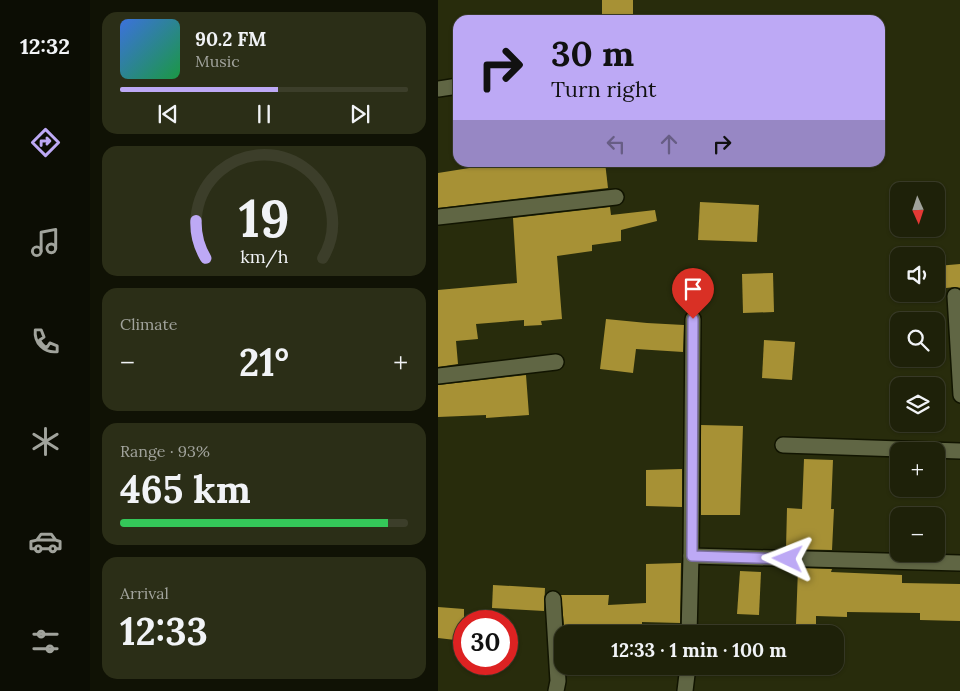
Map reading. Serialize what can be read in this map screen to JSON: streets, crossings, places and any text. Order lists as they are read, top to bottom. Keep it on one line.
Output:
{"north":"bottom","page":{"tabs":"12:32","turn":["30 m","Turn right"],"song":["90.2 FM","Music"],"map_buttons":["+","−"],"tile":["Climate",["Range · 93%","465 km"],["Arrival","12:33"]],"heat":["−","21°","+"],"limit":"30","trip":"12:33 · 1 min · 100 m","gauge":["19","km/h"]}}
